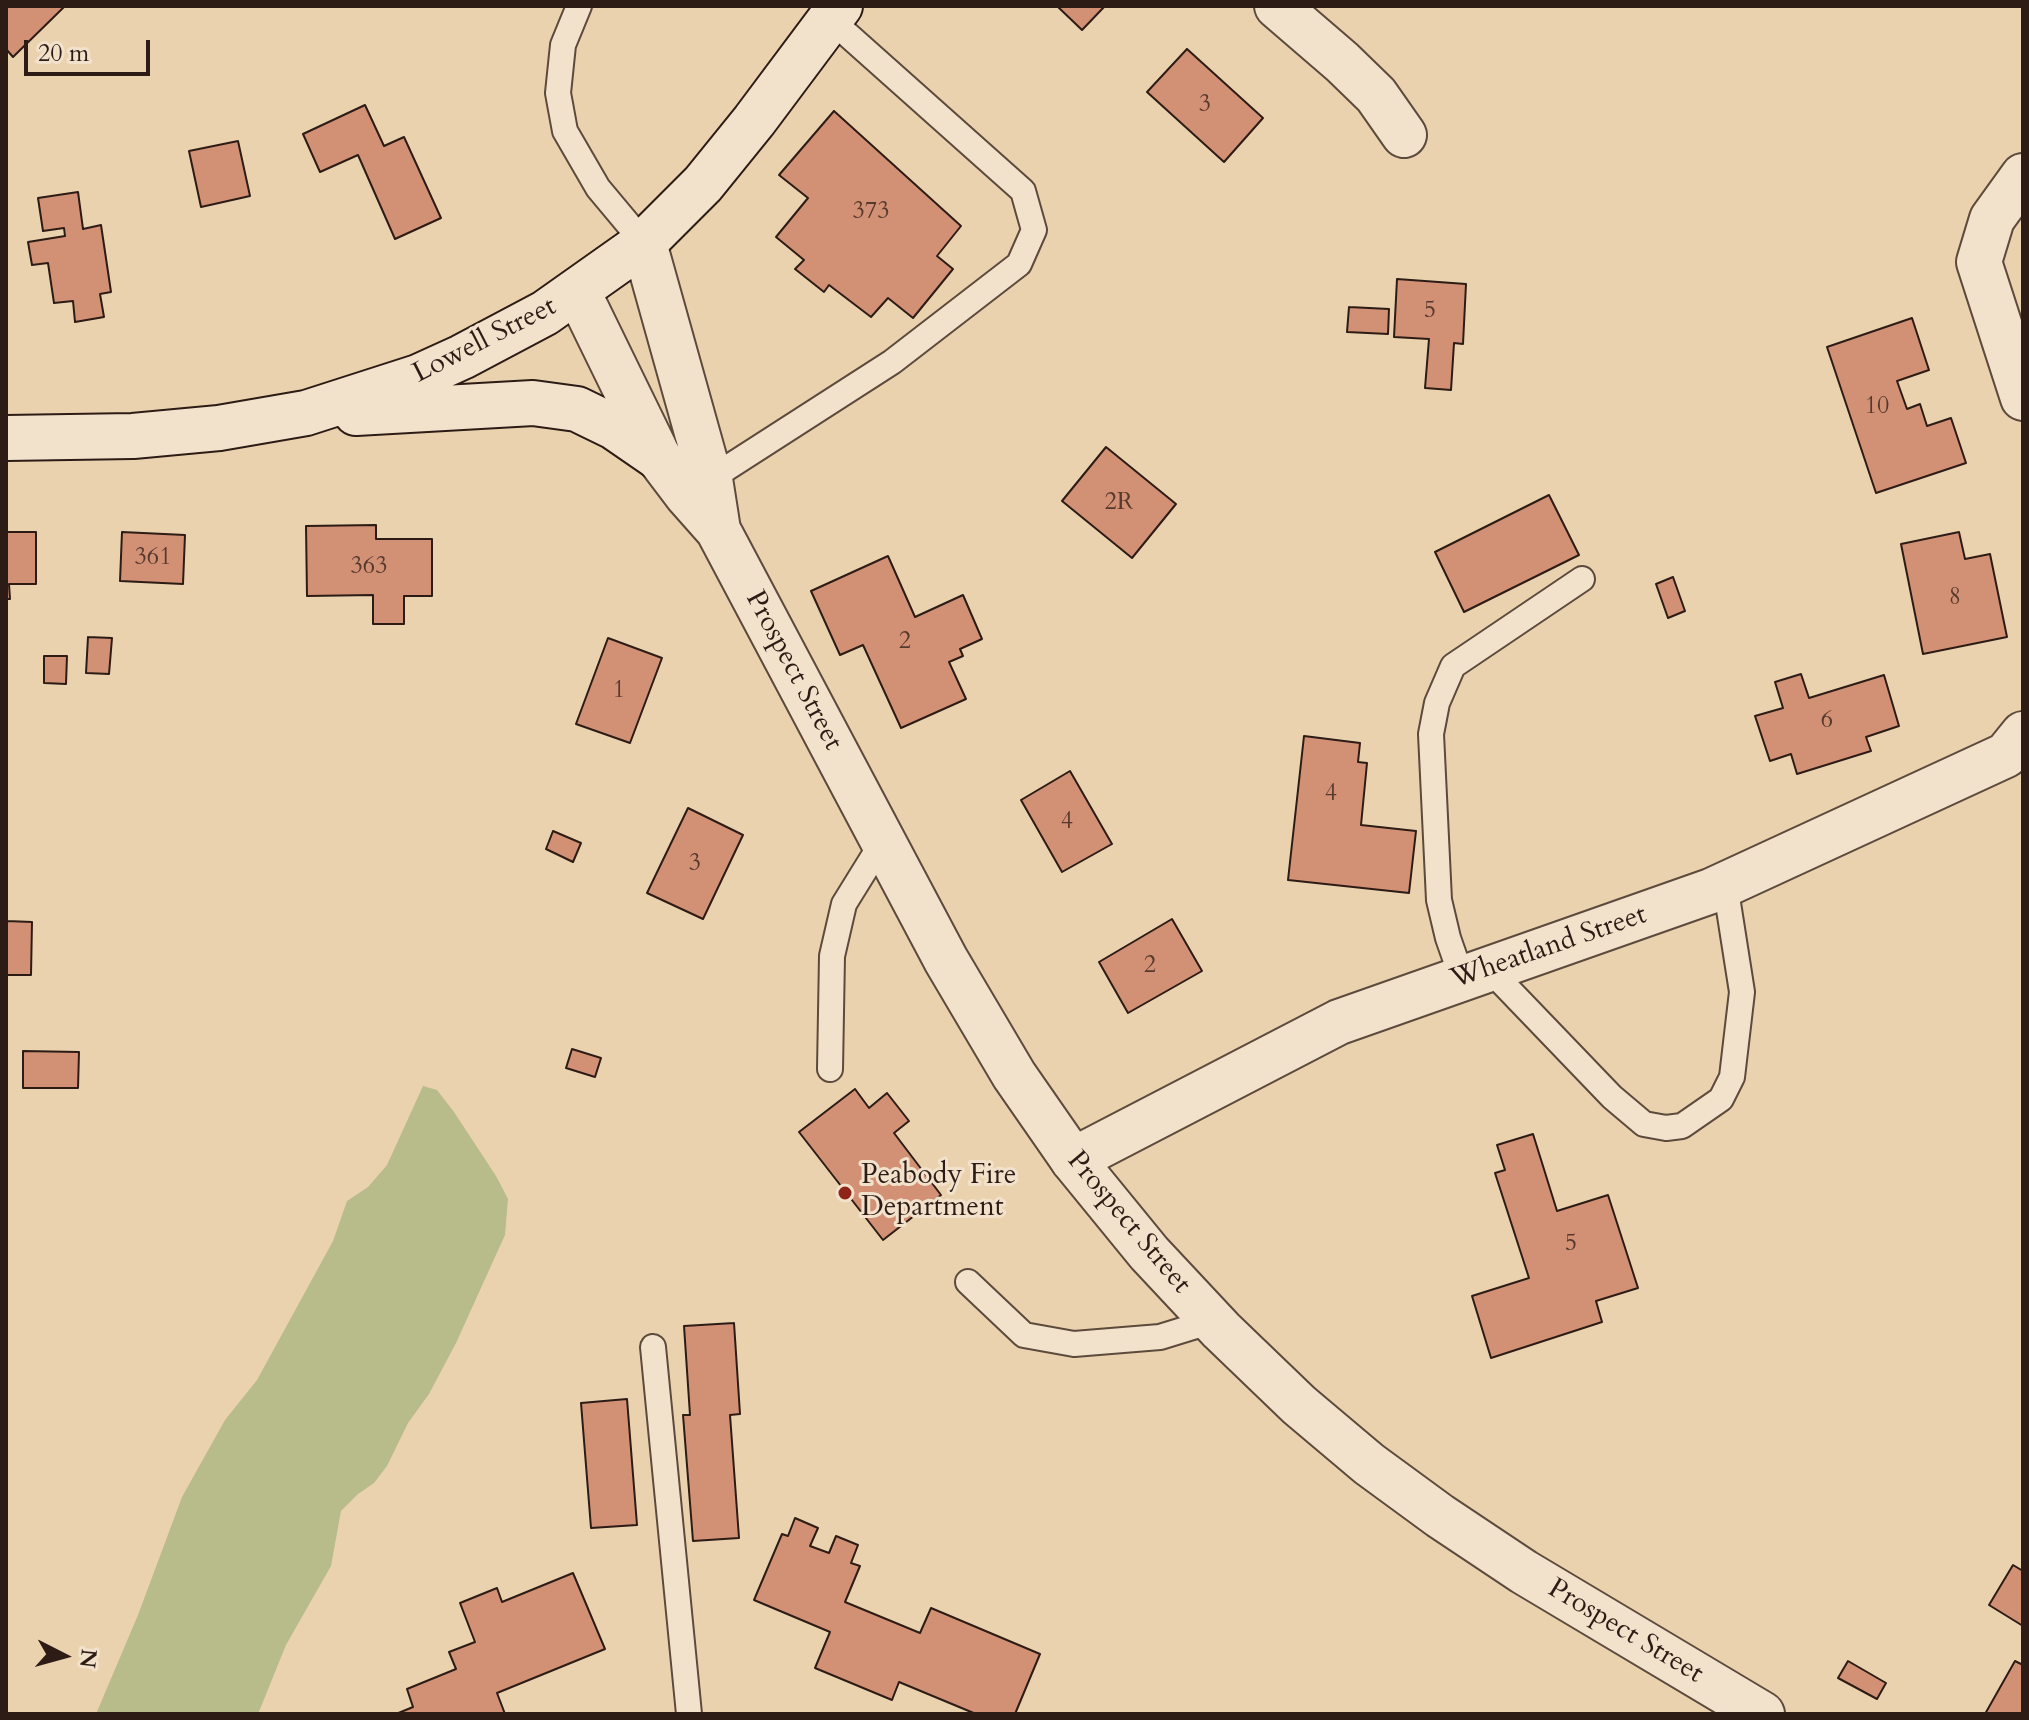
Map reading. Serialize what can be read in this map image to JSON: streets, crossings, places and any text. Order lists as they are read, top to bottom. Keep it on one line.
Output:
{"streets":{"street":["Lowell Street","Prospect Street","Wheatland Street"]},"crossings":[["Lowell Street","Prospect Street"],["Prospect Street","Wheatland Street"]],"places":["Peabody Fire Department"],"house_numbers":["3","373","5","10","2R","361","363","8","2","1","6","4","4","3","2","5"],"scale_bar":"20 m","north":"right"}
